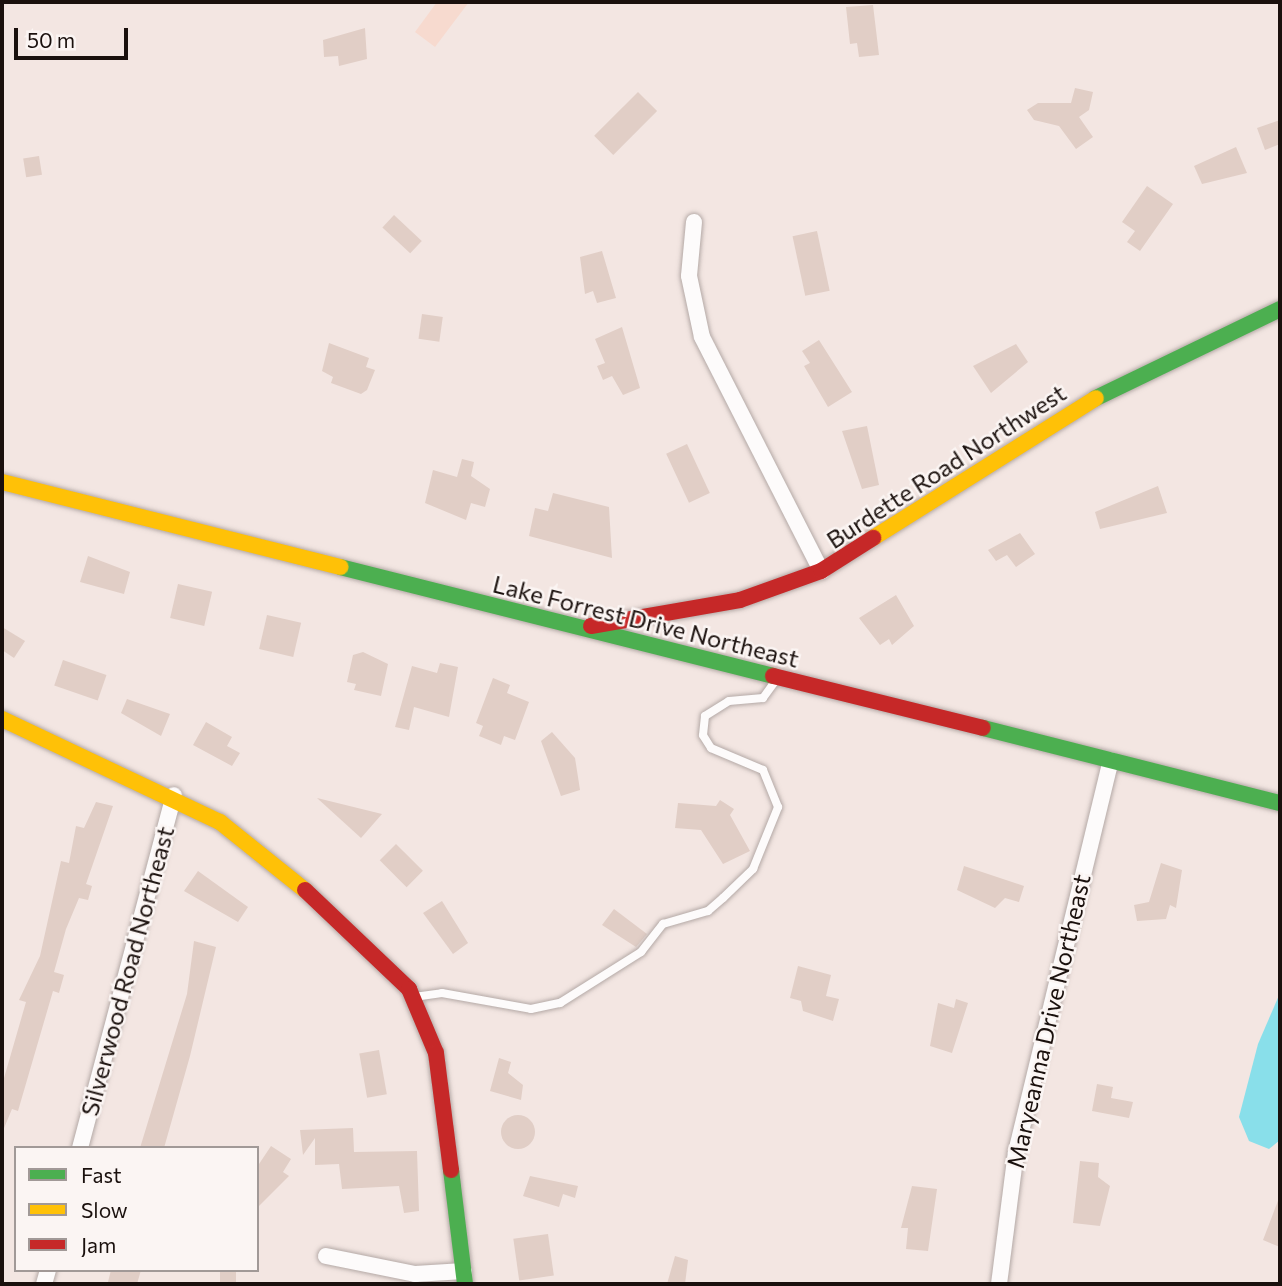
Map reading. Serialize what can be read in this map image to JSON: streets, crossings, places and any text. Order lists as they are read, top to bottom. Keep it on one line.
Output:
{"streets":{"street":["Burdette Road Northwest","Lake Forrest Drive Northeast","Silverwood Road Northeast","Maryeanna Drive Northeast"]},"crossings":[["Burdette Road Northwest","Lake Forrest Drive Northeast"],["Lake Forrest Drive Northeast","Maryeanna Drive Northeast"]],"legend":["Fast","Slow","Jam"],"scale_bar":"50 m"}
